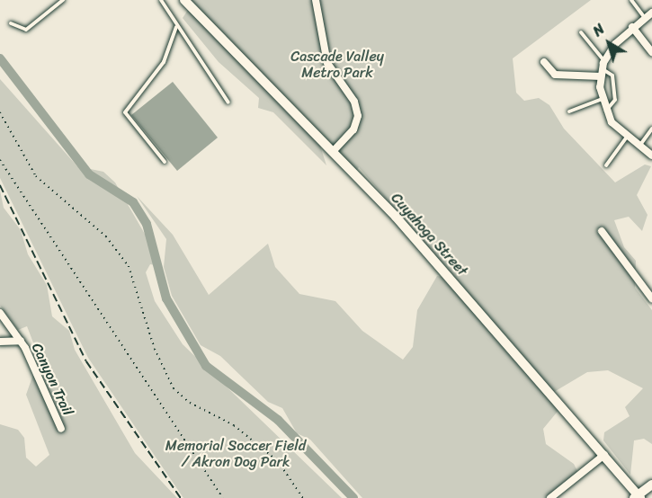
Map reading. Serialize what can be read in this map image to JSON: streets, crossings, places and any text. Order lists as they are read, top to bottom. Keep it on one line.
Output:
{"streets":{"street":["Cuyahoga Street","Canyon Trail"]},"parks":["Cascade Valley Metro Park","Memorial Soccer Field / Akron Dog Park"],"north":"top left"}
